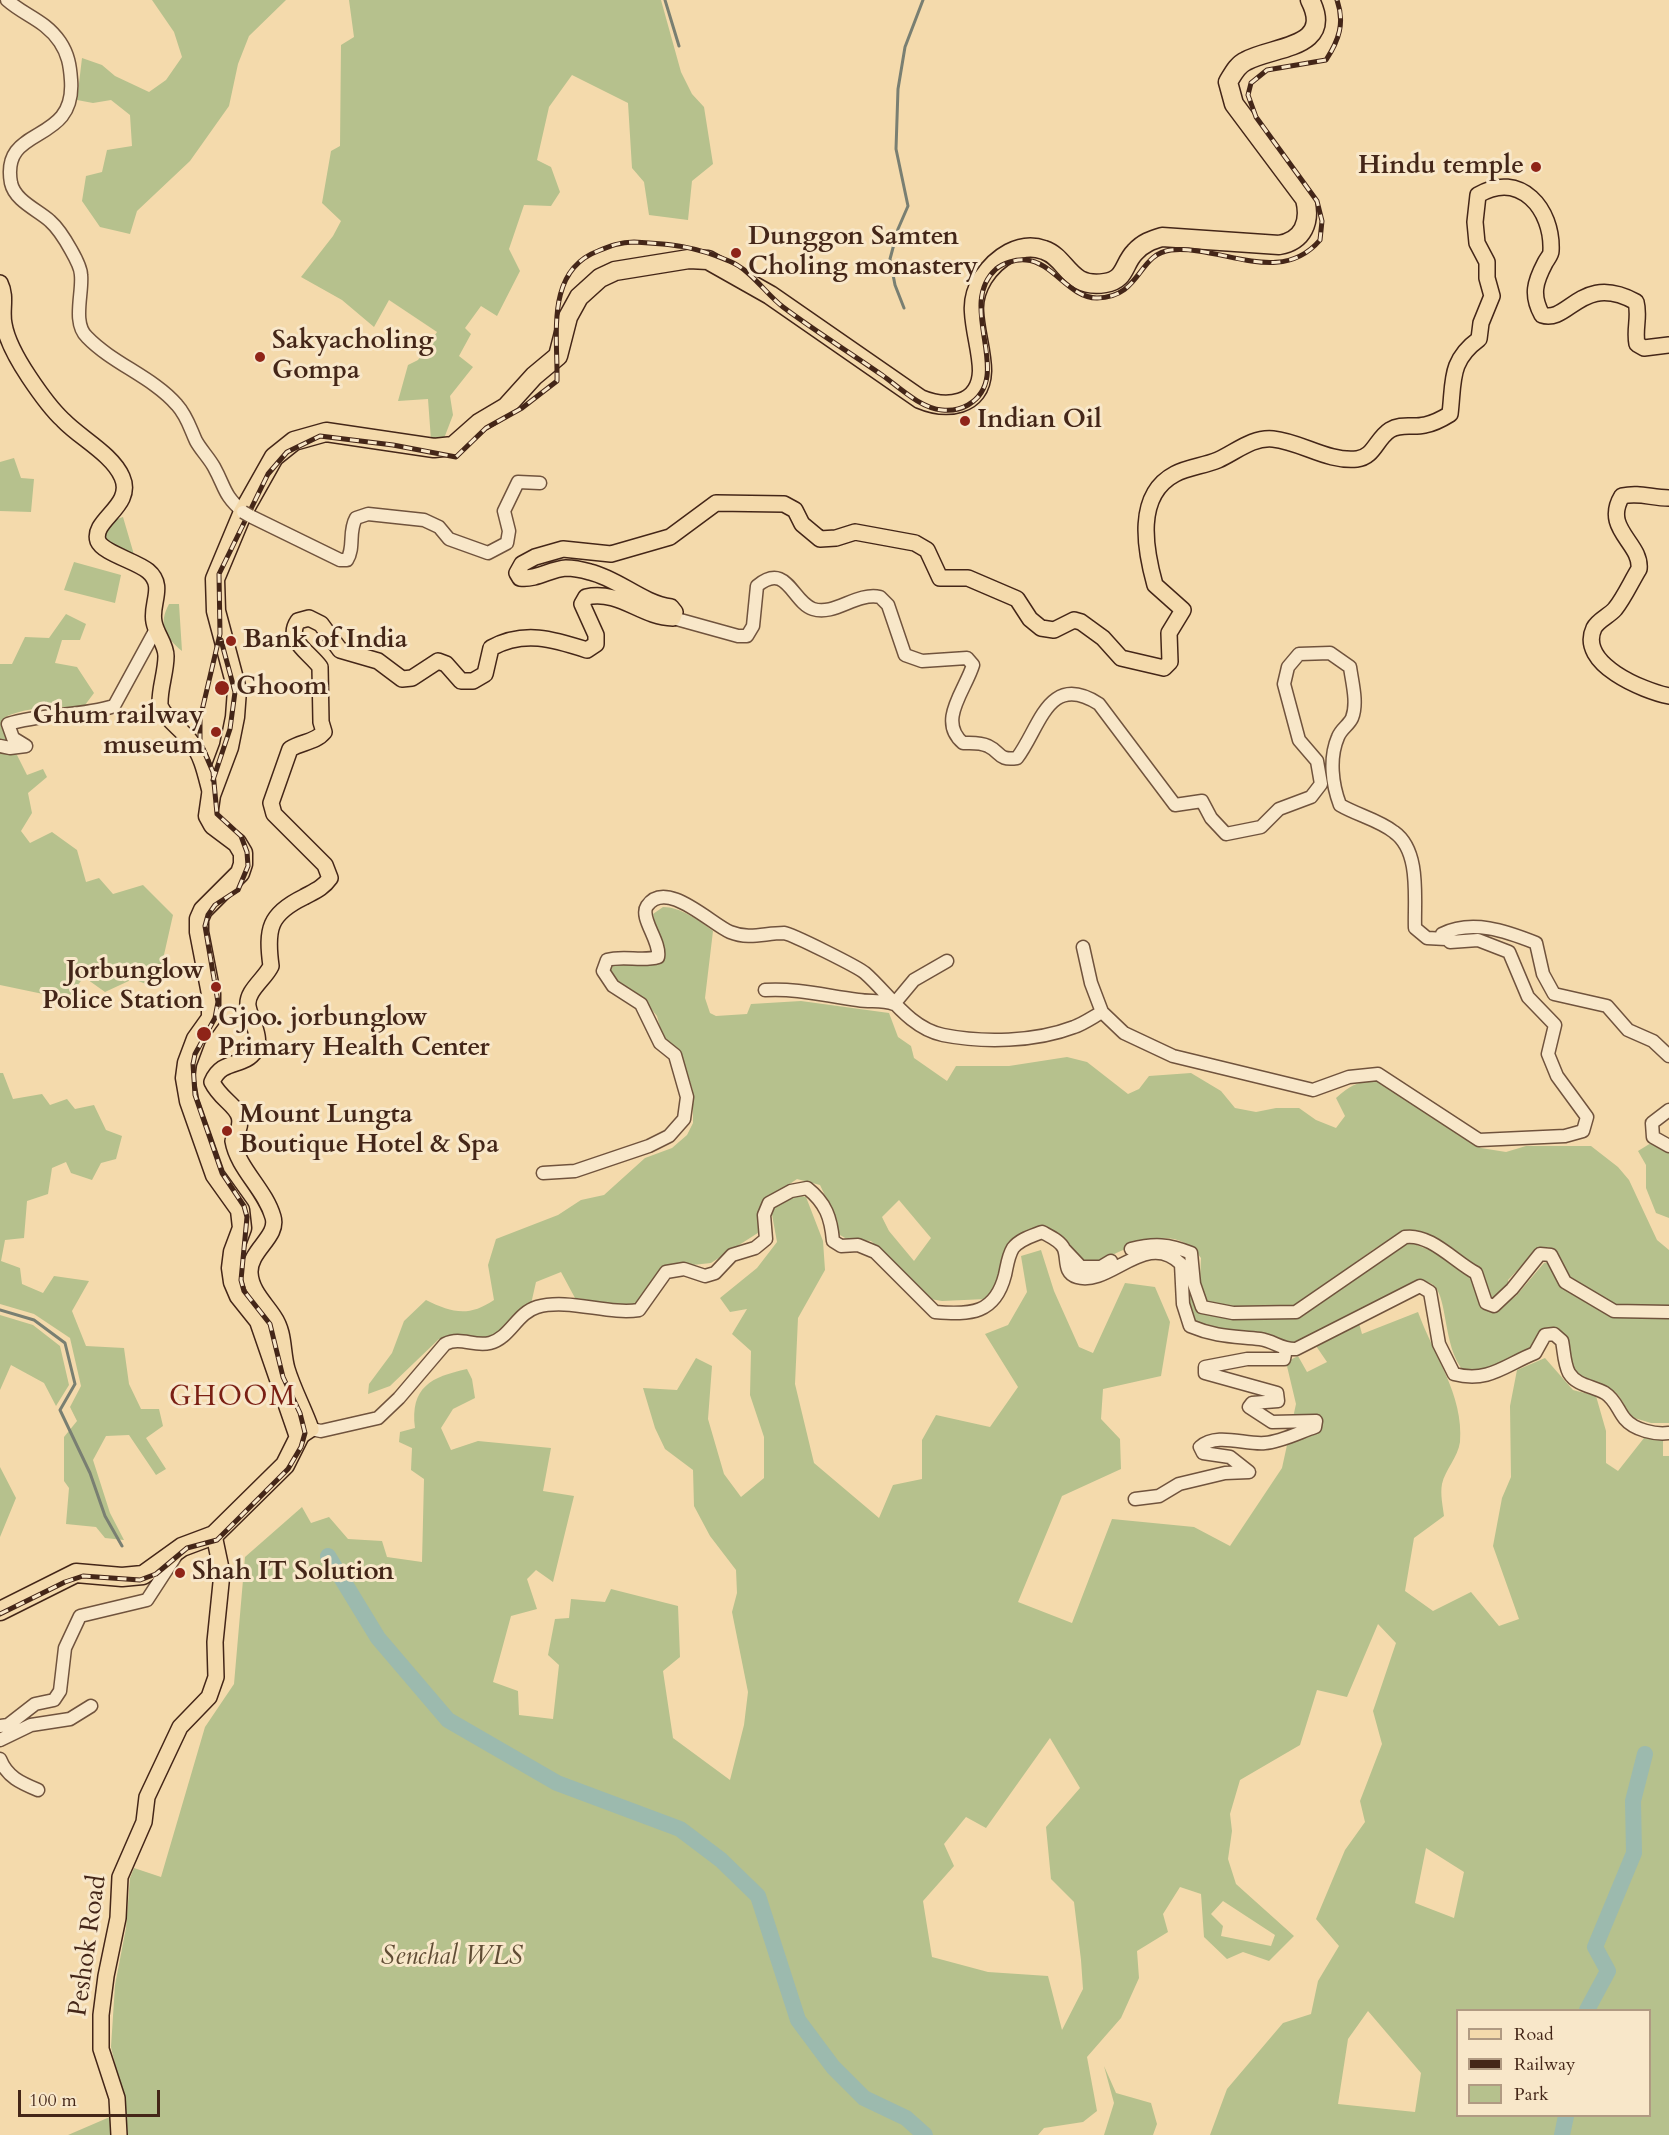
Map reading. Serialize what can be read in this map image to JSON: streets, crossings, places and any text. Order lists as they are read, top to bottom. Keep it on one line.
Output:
{"streets":{"main road":["Peshok Road"]},"districts":["GHOOM"],"parks":["Senchal WLS"],"places":["Hindu temple","Dunggon Samten Choling monastery","Sakyacholing Gompa","Indian Oil","Bank of India","Ghoom","Ghum railway museum","Jorbunglow Police Station","Gjoo. jorbunglow Primary Health Center","Mount Lungta Boutique Hotel & Spa","Shah IT Solution"],"legend":["Road","Railway","Park"],"scale_bar":"100 m"}
